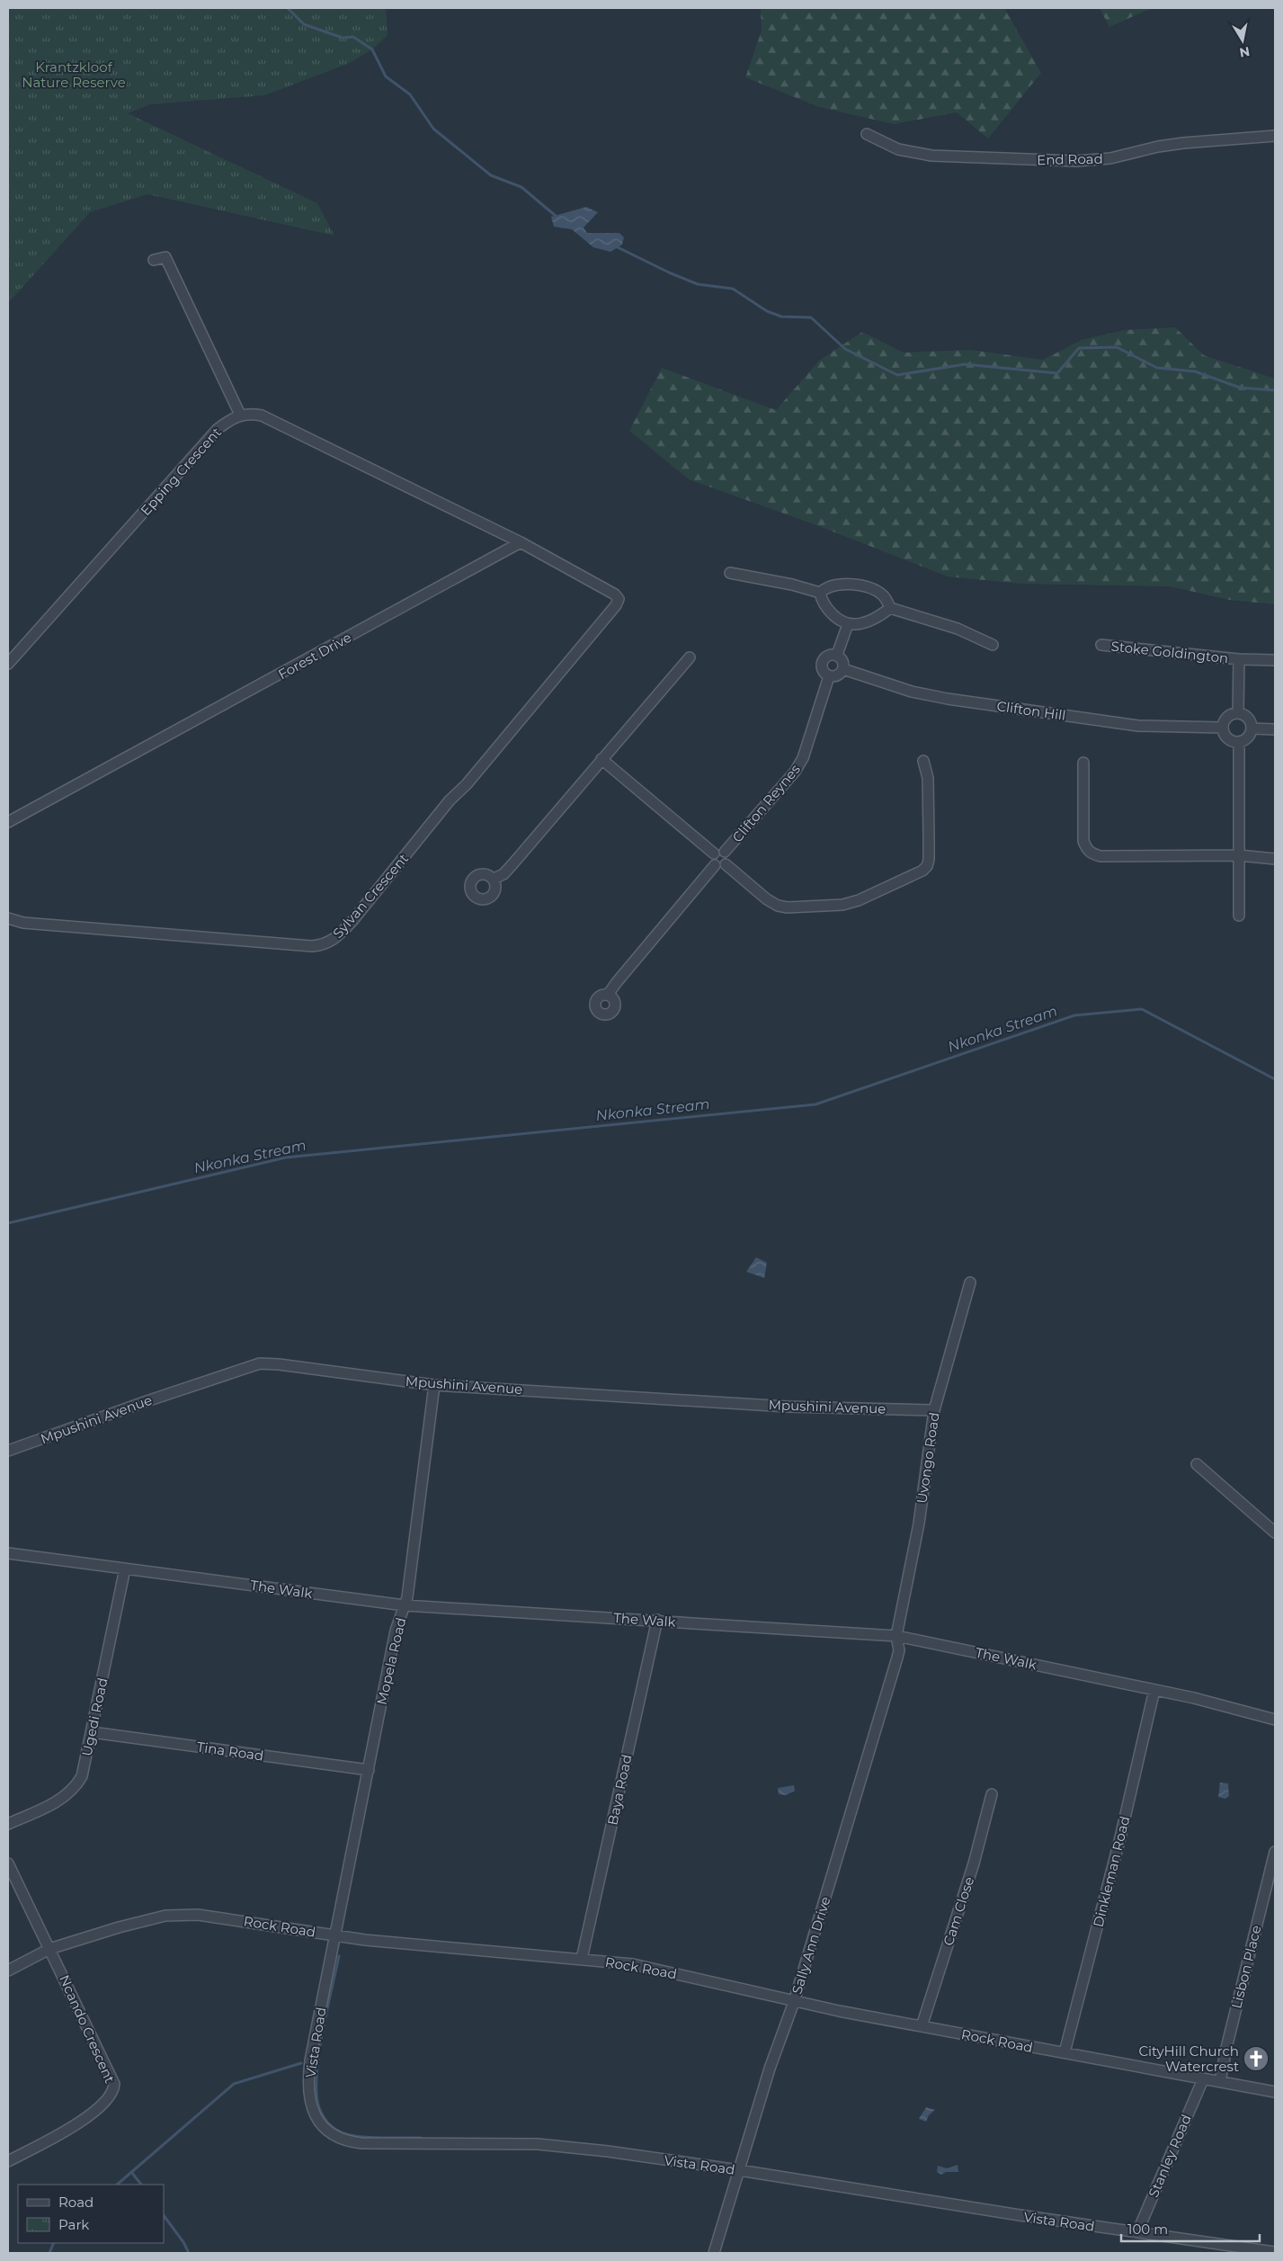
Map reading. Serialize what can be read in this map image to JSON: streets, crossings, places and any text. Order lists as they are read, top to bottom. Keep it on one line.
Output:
{"streets":{"street":["End Road","Epping Crescent","Stoke Goldington","Forest Drive","Clifton Hill","Clifton Reynes","Sylvan Crescent","Mpushini Avenue","Uvongo Road","The Walk","Mopela Road","Ugedi Road","Tina Road","Baya Road","Dinkleman Road","Cam Close","Rock Road","Sally Ann Drive","Lisbon Place","Ncando Crescent","Vista Road","Stanley Road"]},"crossings":[["Stoke Goldington","Clifton Hill"],["Forest Drive","Sylvan Crescent"],["Clifton Hill","Clifton Reynes"],["Mpushini Avenue","Uvongo Road"],["Mpushini Avenue","Mopela Road"],["Uvongo Road","The Walk"],["Uvongo Road","Sally Ann Drive"],["The Walk","Mopela Road"],["The Walk","Ugedi Road"],["The Walk","Baya Road"],["The Walk","Dinkleman Road"],["The Walk","Sally Ann Drive"],["Mopela Road","Tina Road"],["Mopela Road","Rock Road"],["Mopela Road","Vista Road"],["Ugedi Road","Tina Road"],["Baya Road","Rock Road"],["Dinkleman Road","Rock Road"],["Cam Close","Rock Road"],["Rock Road","Sally Ann Drive"],["Rock Road","Lisbon Place"],["Rock Road","Ncando Crescent"],["Rock Road","Vista Road"],["Rock Road","Stanley Road"],["Sally Ann Drive","Vista Road"],["Vista Road","Stanley Road"]],"water":["Nkonka Stream"],"parks":["Krantzkloof Nature Reserve"],"places":{"church":["CityHill Church Watercrest"]},"legend":["Road","Park"],"scale_bar":"100 m","north":"bottom"}
